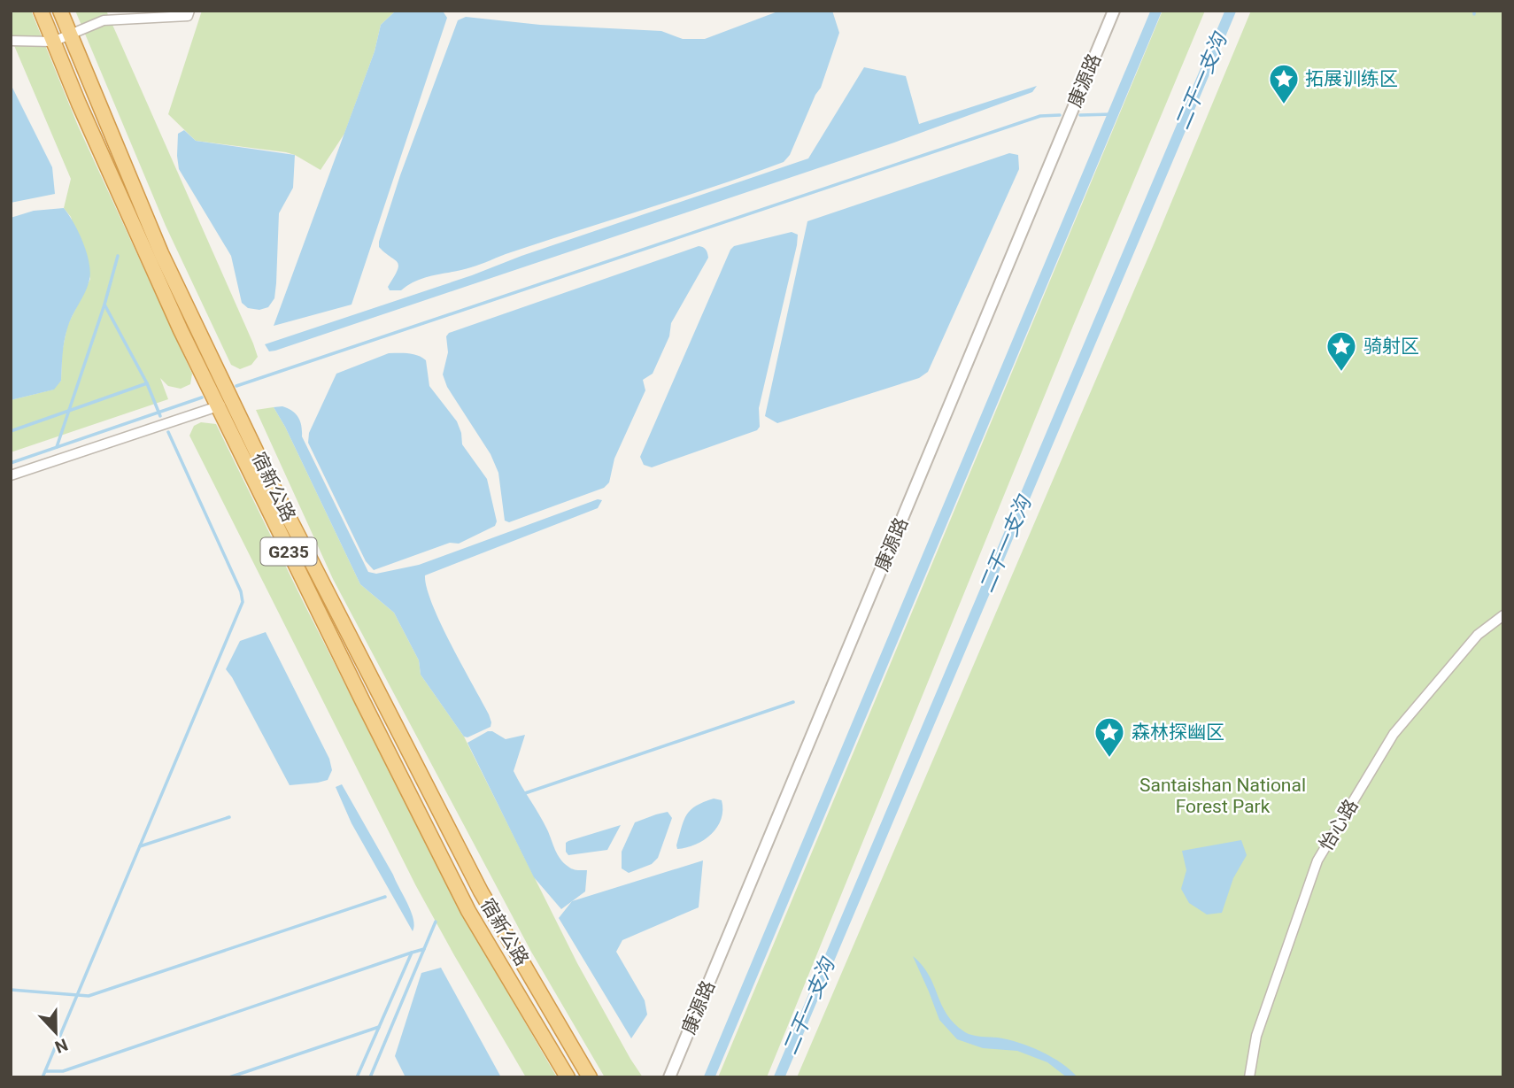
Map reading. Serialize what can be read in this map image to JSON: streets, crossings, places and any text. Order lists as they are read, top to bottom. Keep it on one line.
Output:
{"streets":{"highway":["宿新公路","G235"],"street":["康源路","怡心路"]},"water":["二干一支沟"],"parks":["Santaishan National Forest Park"],"places":{"place":["拓展训练区","骑射区","森林探幽区"]},"north":"bottom"}
